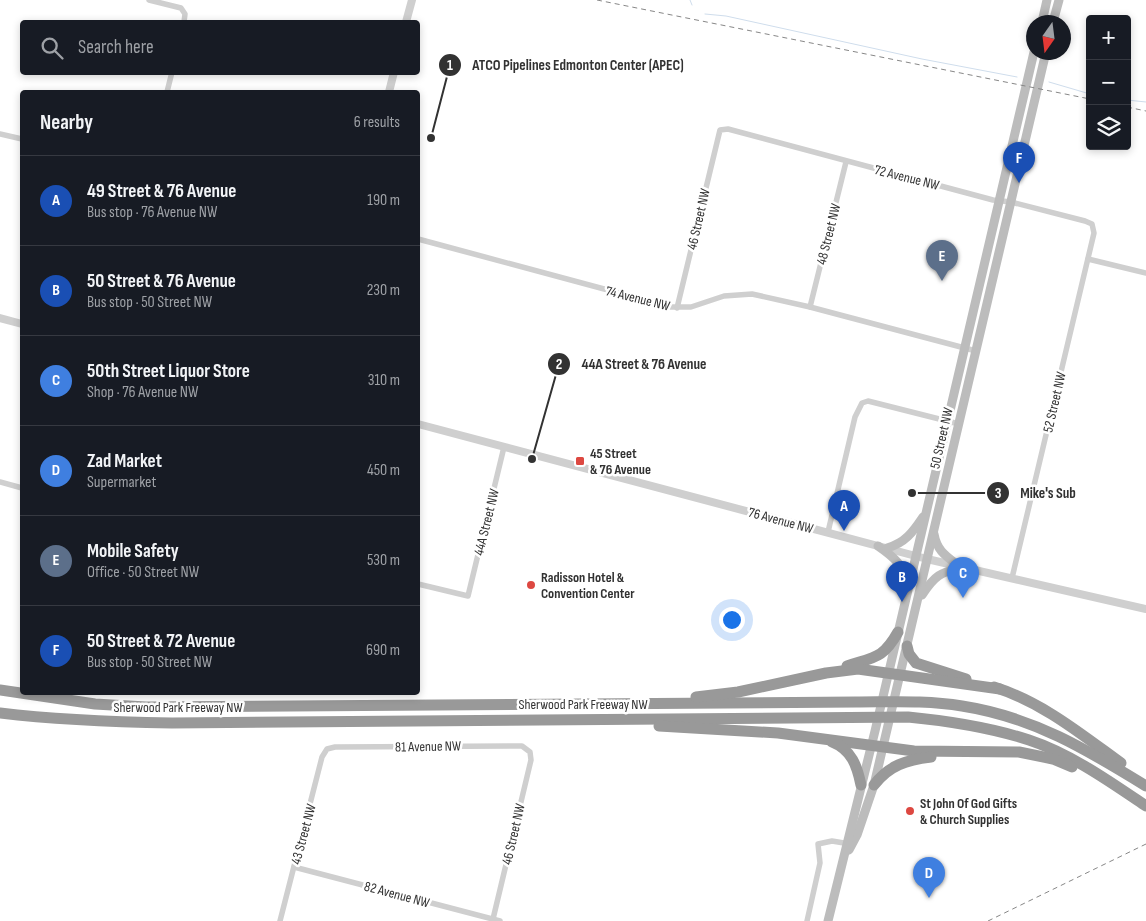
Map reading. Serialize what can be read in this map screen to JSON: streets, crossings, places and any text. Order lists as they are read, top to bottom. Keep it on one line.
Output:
{"streets":{"highway":["Sherwood Park Freeway NW"],"main road":["50 Street NW"],"street":["72 Avenue NW","46 Street NW","48 Street NW","74 Avenue NW","52 Street NW","76 Avenue NW","44A Street NW","81 Avenue NW","43 Street NW","82 Avenue NW"]},"crossings":[["72 Avenue NW","46 Street NW"],["72 Avenue NW","48 Street NW"],["72 Avenue NW","52 Street NW"],["72 Avenue NW","50 Street NW"],["46 Street NW","74 Avenue NW"],["46 Street NW","81 Avenue NW"],["46 Street NW","82 Avenue NW"],["48 Street NW","74 Avenue NW"],["74 Avenue NW","50 Street NW"],["52 Street NW","76 Avenue NW"],["50 Street NW","76 Avenue NW"],["76 Avenue NW","44A Street NW"],["81 Avenue NW","43 Street NW"],["43 Street NW","82 Avenue NW"]],"places":{"other":["ATCO Pipelines Edmonton Center (APEC)","44A Street & 76 Avenue","Mike's Sub","Radisson Hotel & Convention Center","St John Of God Gifts & Church Supplies"],"transit":["45 Street & 76 Avenue"]},"north":"bottom","page":{"map_buttons":["+","−"],"search":"Search here","heading":["Nearby","6 results"],"pins":["F","E","A","C","B","D"],"list":[{"mark":"A","name":"49 Street & 76 Avenue","note":"Bus stop · 76 Avenue NW","value":"190 m"},{"mark":"B","name":"50 Street & 76 Avenue","note":"Bus stop · 50 Street NW","value":"230 m"},{"mark":"C","name":"50th Street Liquor Store","note":"Shop · 76 Avenue NW","value":"310 m"},{"mark":"D","name":"Zad Market","note":"Supermarket","value":"450 m"},{"mark":"E","name":"Mobile Safety","note":"Office · 50 Street NW","value":"530 m"},{"mark":"F","name":"50 Street & 72 Avenue","note":"Bus stop · 50 Street NW","value":"690 m"}]}}
